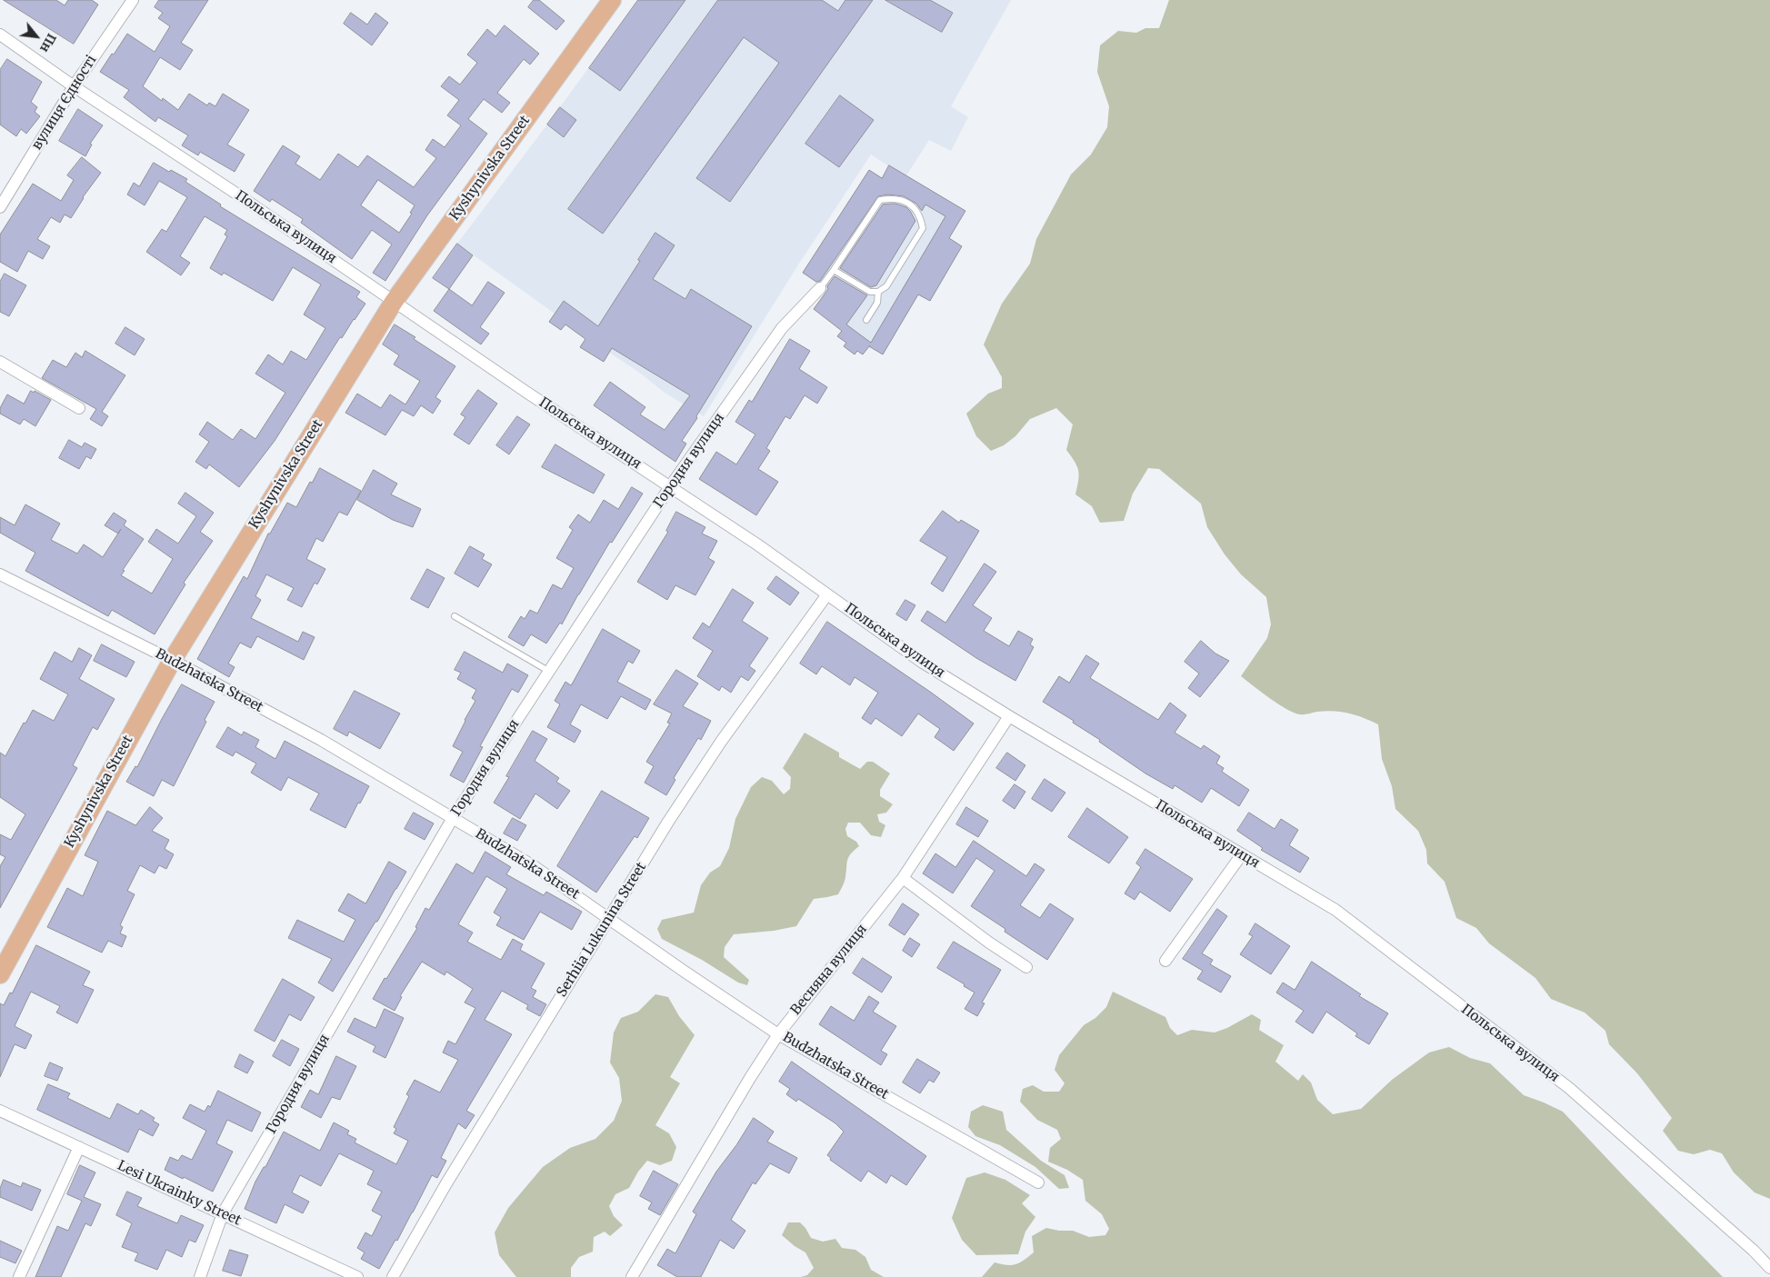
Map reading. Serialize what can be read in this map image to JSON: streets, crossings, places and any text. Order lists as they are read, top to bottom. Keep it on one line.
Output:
{"streets":{"main road":["Kyshynivska Street"],"street":["вулиця Єдності","Польська вулиця","Городня вулиця","Budzhatska Street","Serhiia Lukunina Street","Весняна вулиця","Lesi Ukrainky Street"]},"crossings":[["вулиця Єдності","Польська вулиця"],["Kyshynivska Street","Польська вулиця"],["Kyshynivska Street","Budzhatska Street"],["Польська вулиця","Городня вулиця"],["Польська вулиця","Serhiia Lukunina Street"],["Польська вулиця","Весняна вулиця"],["Городня вулиця","Budzhatska Street"],["Городня вулиця","Lesi Ukrainky Street"],["Budzhatska Street","Serhiia Lukunina Street"],["Budzhatska Street","Весняна вулиця"]],"north":"bottom right"}
